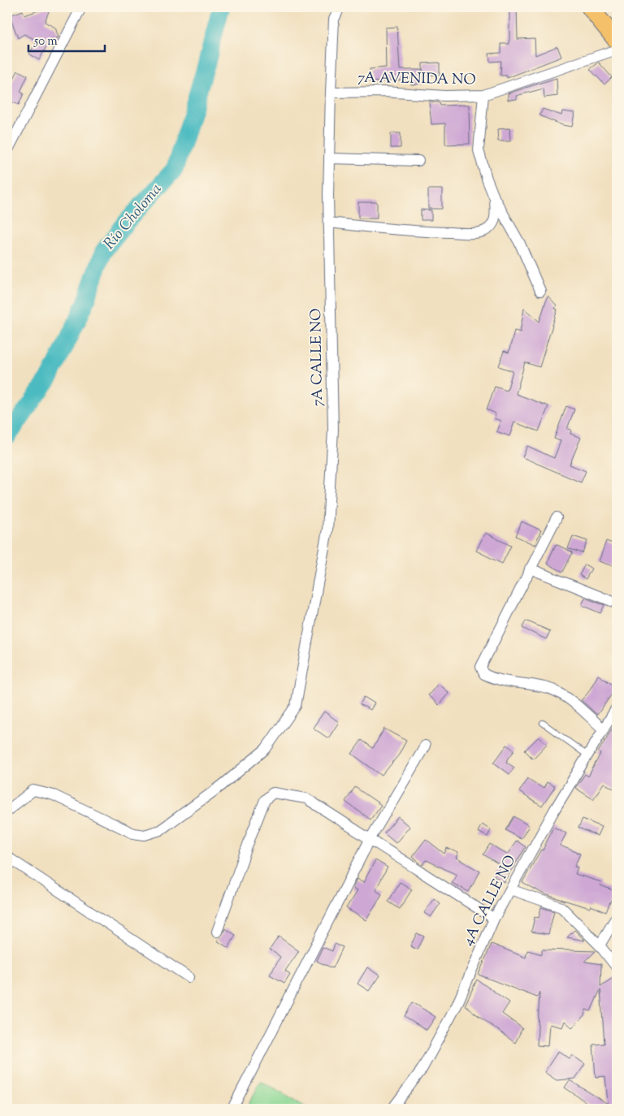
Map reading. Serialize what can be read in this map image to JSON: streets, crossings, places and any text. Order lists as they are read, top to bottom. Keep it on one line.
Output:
{"streets":{"street":["7A AVENIDA NO","7A CALLE NO","4A CALLE NO"]},"crossings":[["7A AVENIDA NO","7A CALLE NO"]],"water":["Río Choloma"],"scale_bar":"50 m"}
